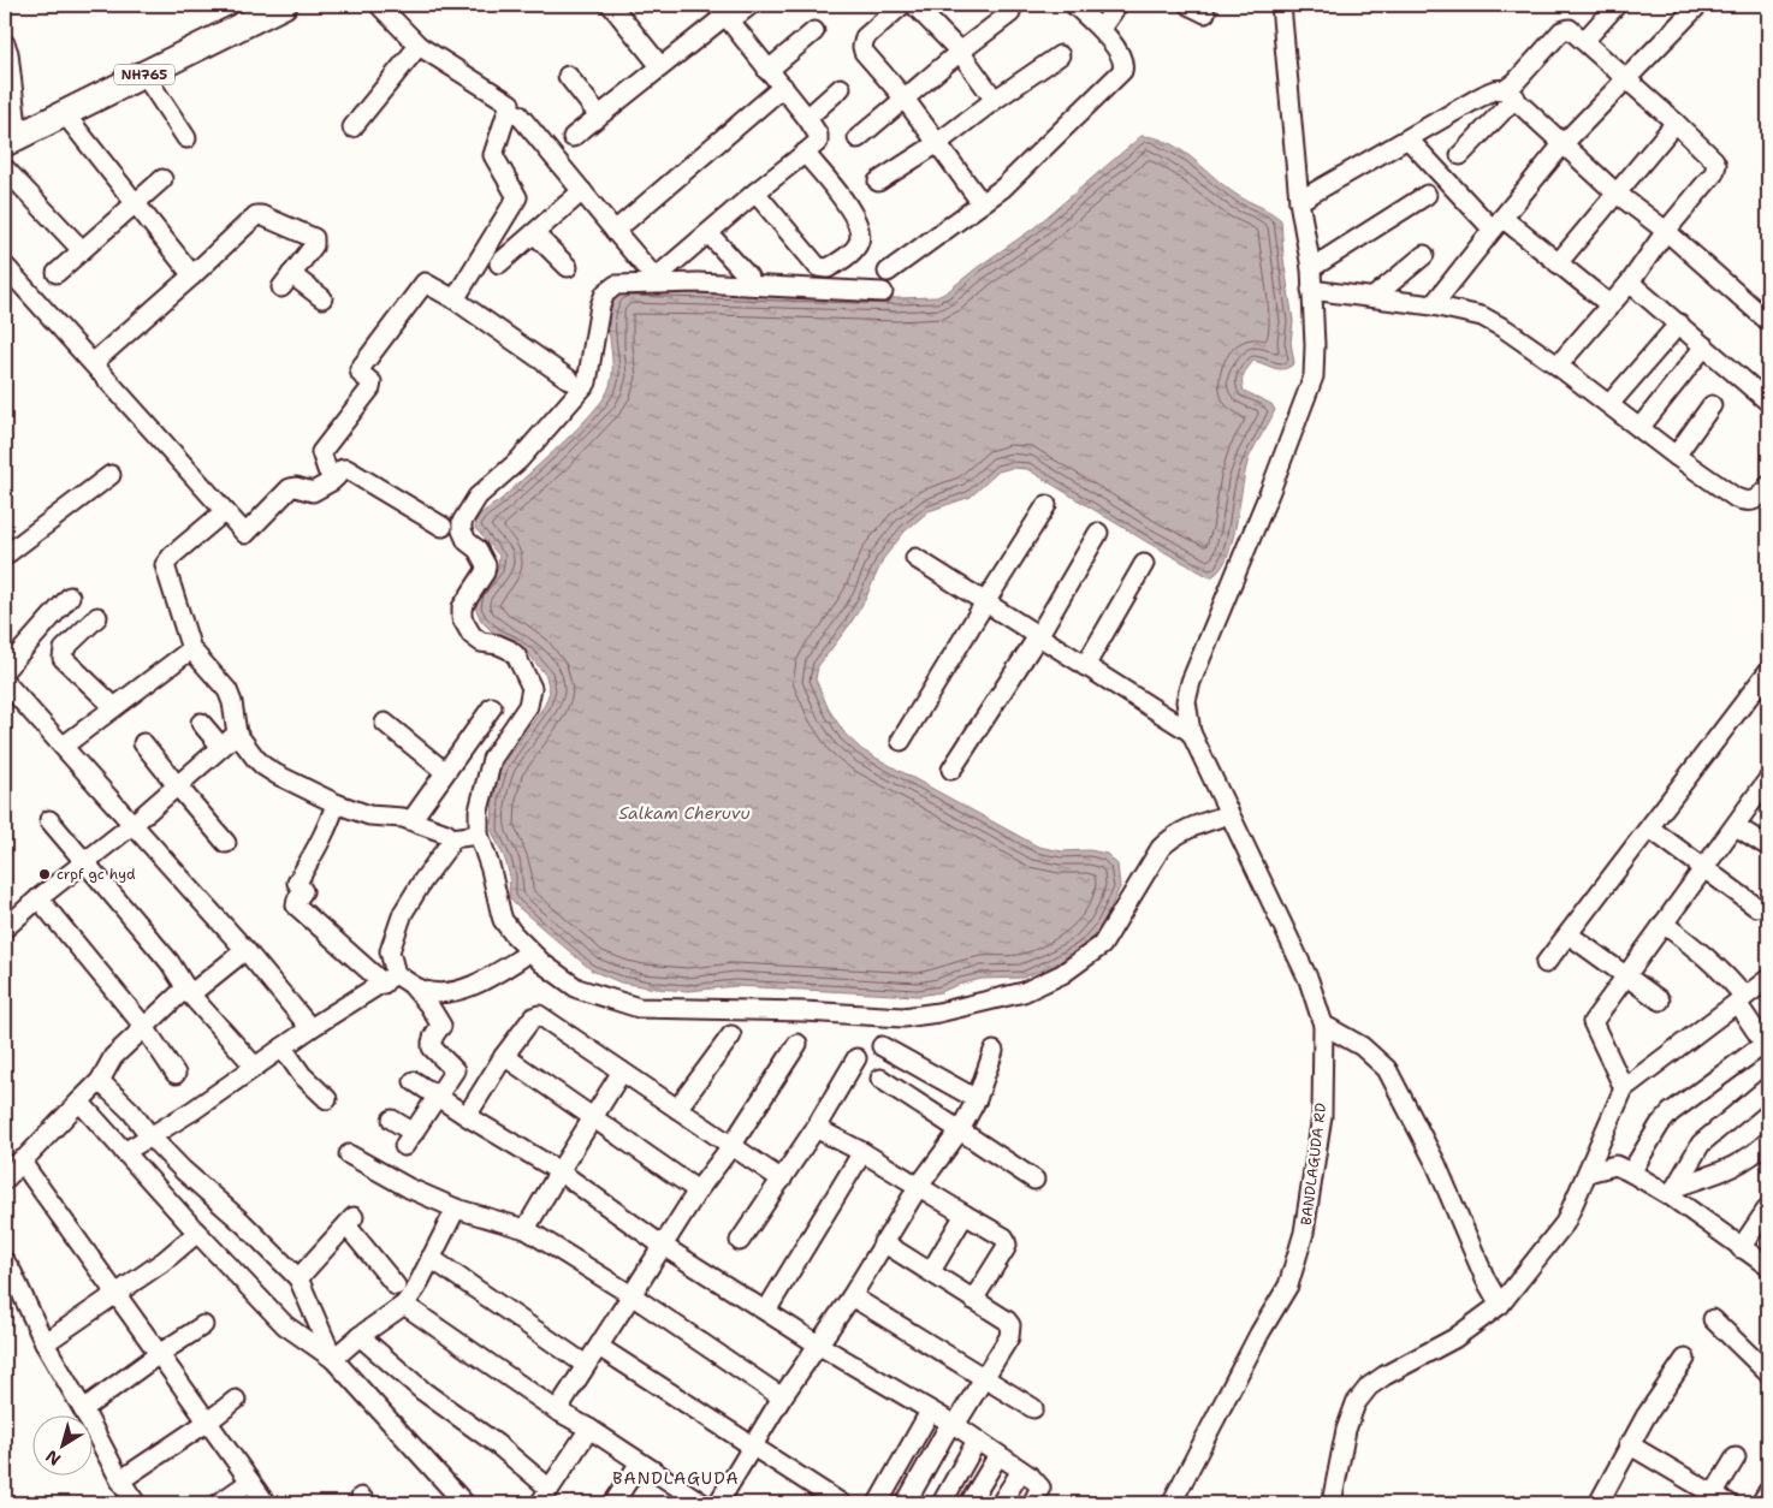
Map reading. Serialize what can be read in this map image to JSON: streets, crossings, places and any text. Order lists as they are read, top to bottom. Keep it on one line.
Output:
{"streets":{"highway":["NH765"],"street":["BANDLAGUDA RD"]},"districts":["BANDLAGUDA"],"water":["Salkam Cheruvu"],"places":["crpf gc hyd"],"north":"bottom left"}
